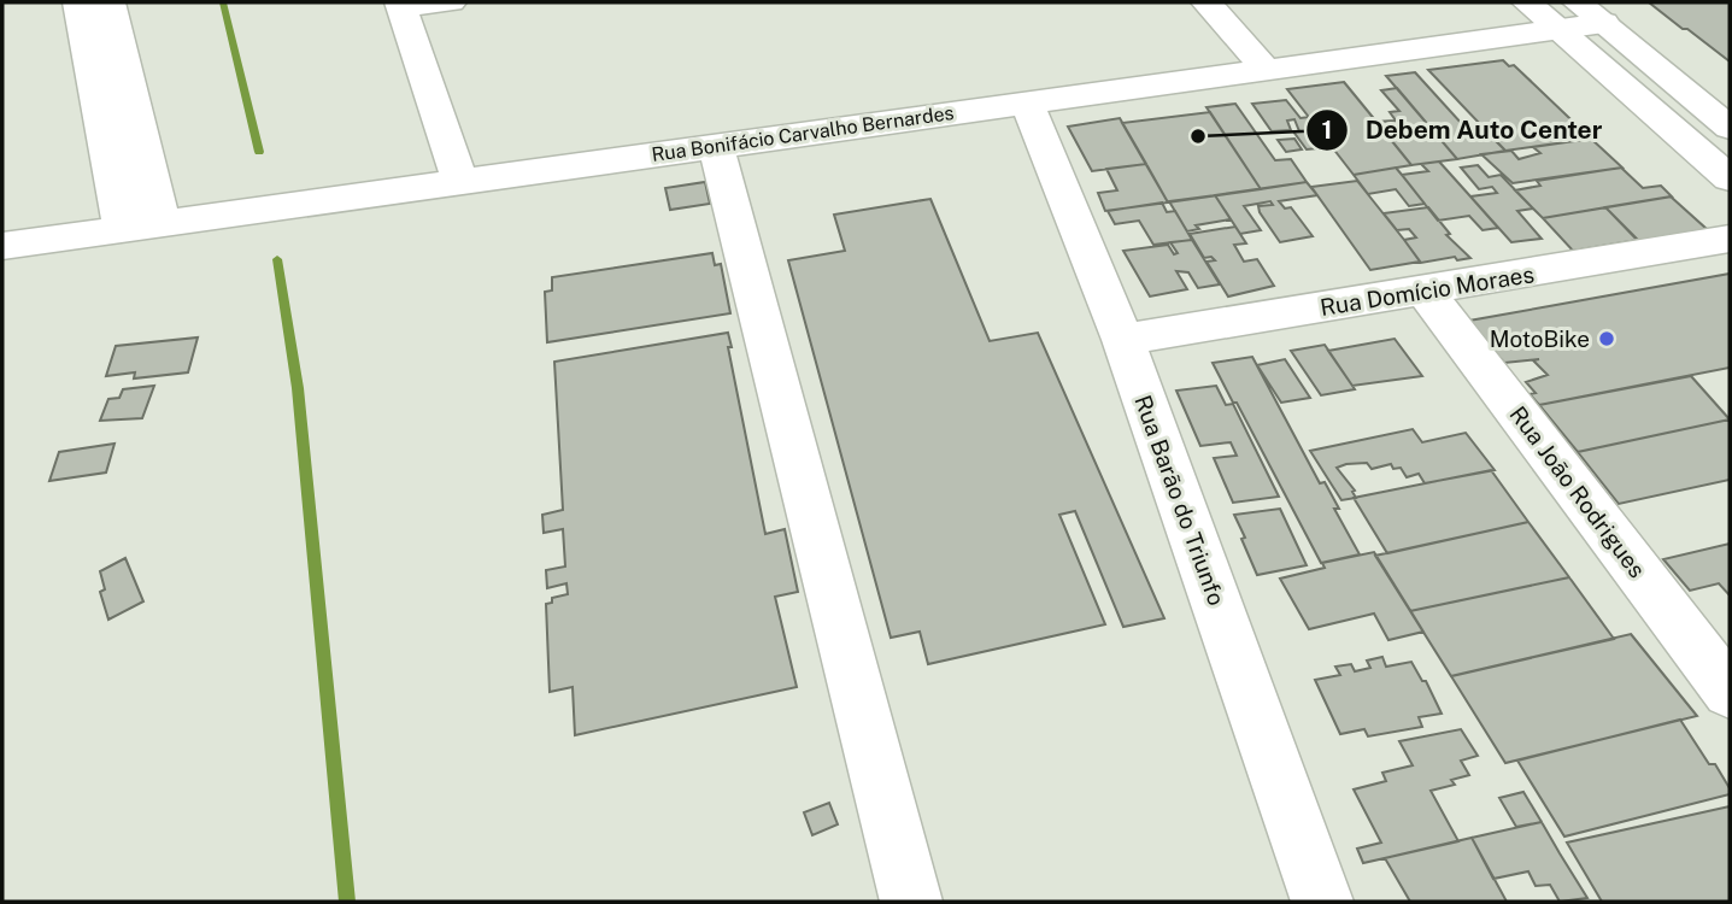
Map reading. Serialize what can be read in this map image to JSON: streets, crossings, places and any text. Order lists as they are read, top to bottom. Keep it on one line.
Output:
{"streets":{"street":["Rua Bonifácio Carvalho Bernardes","Rua Domício Moraes","Rua João Rodrigues","Rua Barão do Triunfo"]},"crossings":[["Rua Bonifácio Carvalho Bernardes","Rua Barão do Triunfo"],["Rua Domício Moraes","Rua João Rodrigues"],["Rua Domício Moraes","Rua Barão do Triunfo"]],"places":["Debem Auto Center","MotoBike"]}
